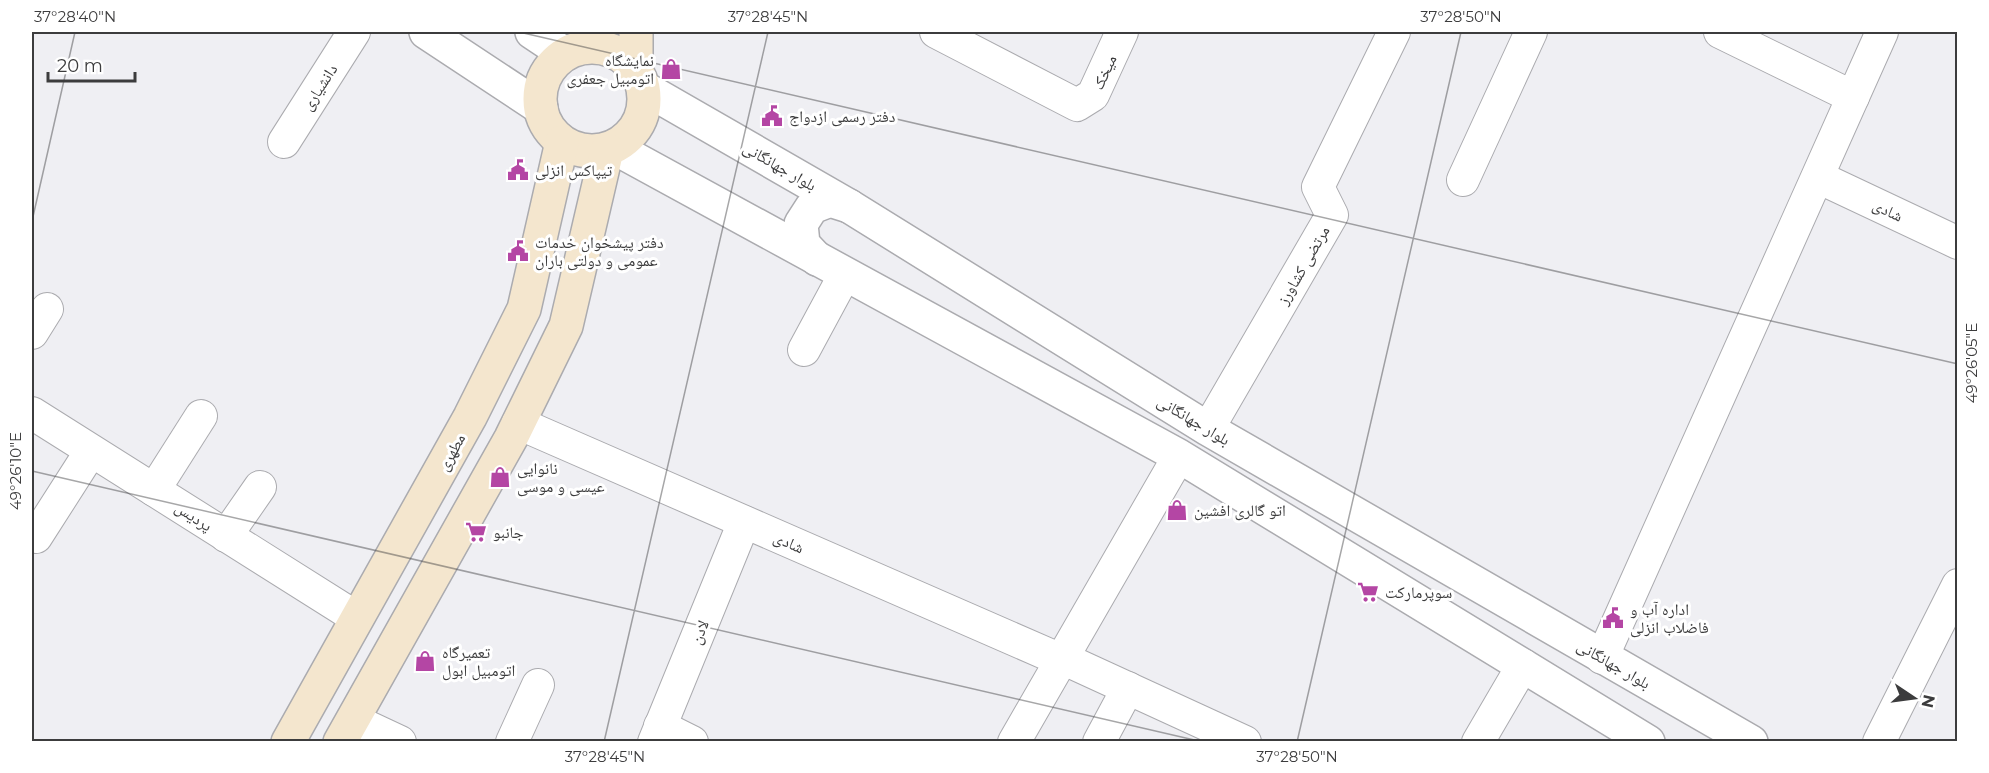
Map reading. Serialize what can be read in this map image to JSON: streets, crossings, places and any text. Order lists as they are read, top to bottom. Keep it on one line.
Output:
{"streets":{"main road":["مطهری"],"street":["میخک","دانشیاری","بلوار جهانگانی","شادی","مرتضی کشاورز","پردیس","لادن"]},"crossings":[["بلوار جهانگانی","مرتضی کشاورز"],["بلوار جهانگانی","مطهری"],["شادی","لادن"],["مطهری","پردیس"]],"places":{"shop":["نمایشگاه اتومبیل جعفری","نانوایی عیسی و موسی","اتو گالری افشین","تعمیرگاه اتومبیل ابول"],"public building":["دفتر رسمی ازدواج","تیپاکس انزلی","دفتر پیشخوان خدمات عمومی و دولتی باران","اداره آب و فاضلاب انزلی"],"supermarket":["جانبو","سوپرمارکت"]},"scale_bar":"20 m","north":"right","coordinates":["37°28'40\"N","37°28'45\"N","37°28'50\"N","49°26'05\"E","49°26'10\"E"]}
